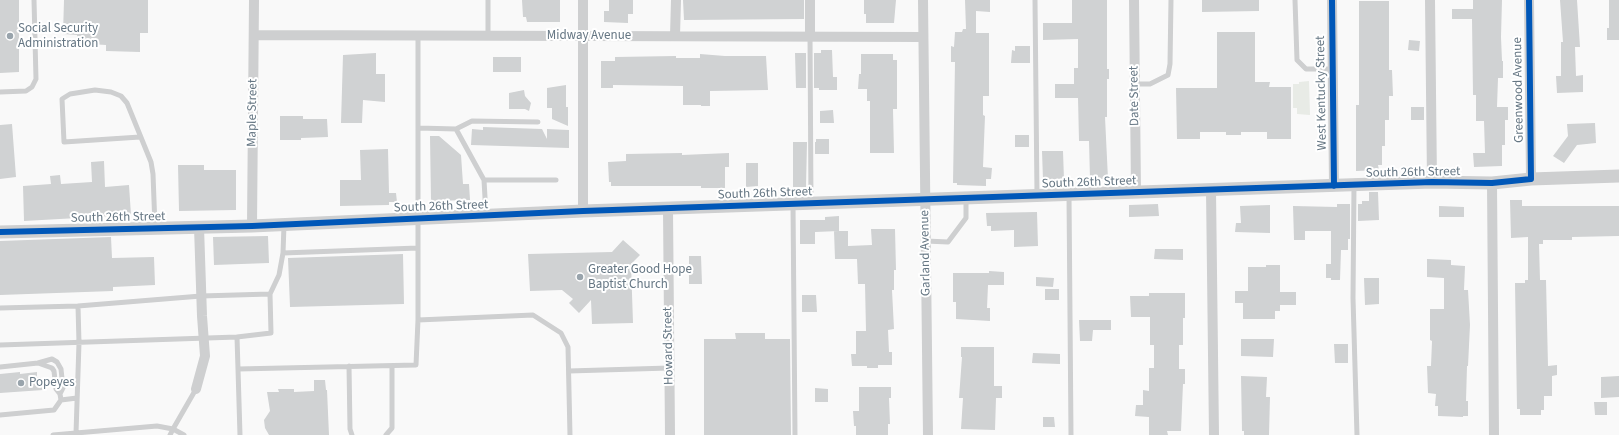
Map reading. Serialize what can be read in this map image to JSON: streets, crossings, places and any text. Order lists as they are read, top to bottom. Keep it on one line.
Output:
{"streets":{"street":["Midway Avenue","Greenwood Avenue","West Kentucky Street","Date Street","Maple Street","South 26th Street","Garland Avenue","Howard Street"]},"crossings":[["Midway Avenue","Maple Street"],["Midway Avenue","Garland Avenue"],["Greenwood Avenue","South 26th Street"],["West Kentucky Street","South 26th Street"],["Date Street","South 26th Street"],["Maple Street","South 26th Street"],["South 26th Street","Garland Avenue"],["South 26th Street","Howard Street"]],"places":["Social Security Administration","Greater Good Hope Baptist Church","Popeyes"]}
